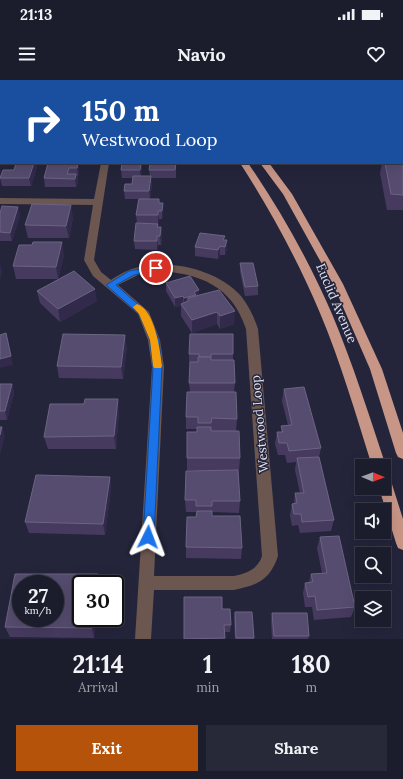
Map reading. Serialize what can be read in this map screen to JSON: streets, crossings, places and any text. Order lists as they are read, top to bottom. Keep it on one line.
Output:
{"streets":{"highway":["Euclid Avenue"],"street":["Westwood Loop"]},"north":"right","page":{"status":"21:13","header":"Navio","turn":["150 m","Westwood Loop"],"speed":"27 km/h","limit":"30","eta":["21:14","Arrival","1","min","180","m"],"buttons":["Exit","Share"]}}
